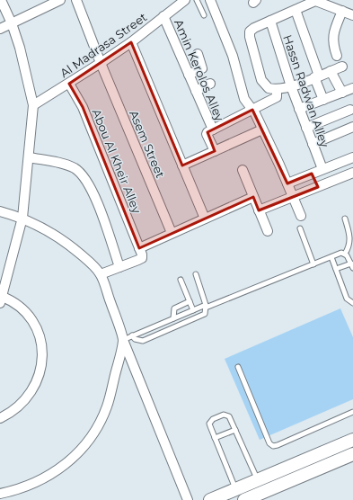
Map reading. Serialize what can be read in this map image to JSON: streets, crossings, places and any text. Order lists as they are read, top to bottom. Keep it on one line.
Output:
{"streets":{"street":["Al Madrasa Street","Amin Kerolos Alley","Hassn Radwan Alley","Asem Street","Abou Al Kheir Alley"]},"crossings":[["Al Madrasa Street","Amin Kerolos Alley"],["Al Madrasa Street","Asem Street"],["Al Madrasa Street","Abou Al Kheir Alley"]]}
